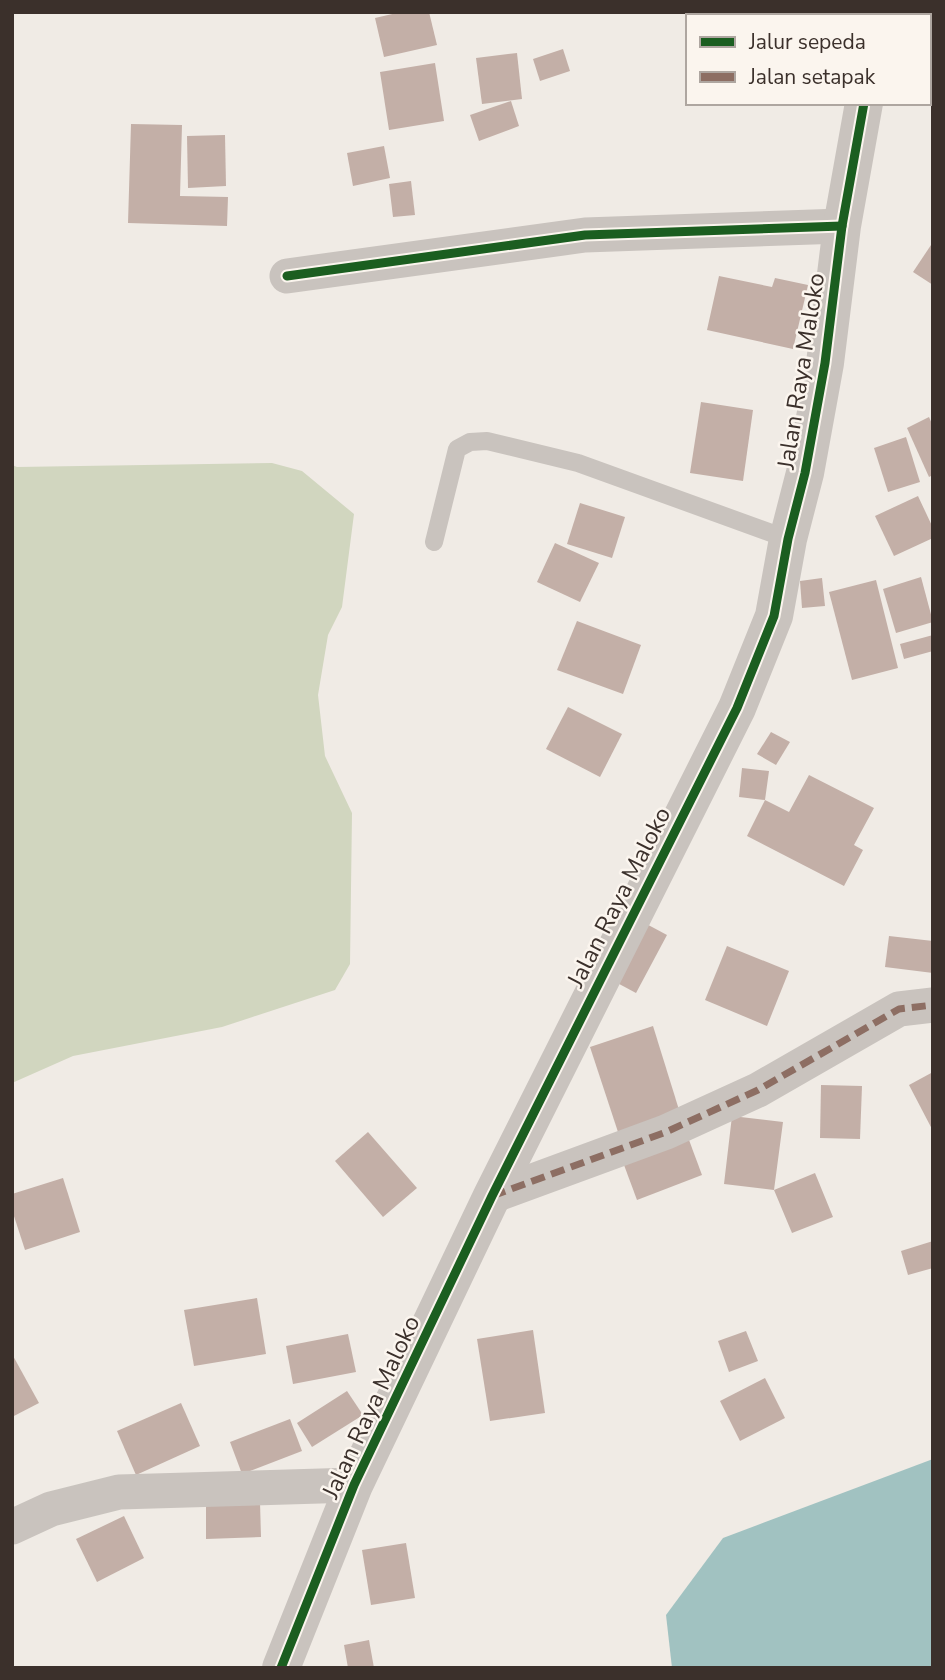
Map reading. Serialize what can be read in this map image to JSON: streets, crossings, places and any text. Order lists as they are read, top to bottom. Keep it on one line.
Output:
{"streets":{"street":["Jalan Raya Maloko"]},"legend":["Jalur sepeda","Jalan setapak"]}
